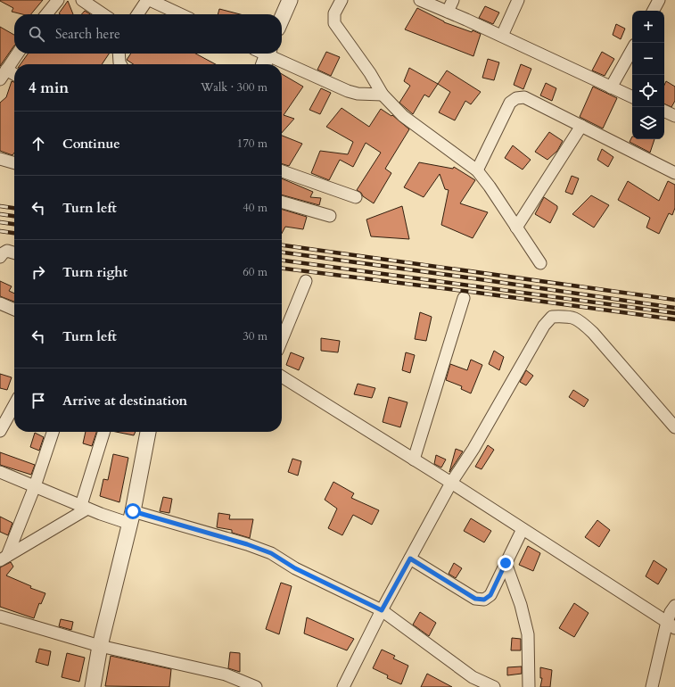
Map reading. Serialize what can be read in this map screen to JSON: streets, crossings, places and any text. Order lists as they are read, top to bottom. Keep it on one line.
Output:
{"page":{"map_buttons":["+","−"],"search":"Search here","heading":["4 min","Walk · 300 m"],"list":[["Continue","170 m"],["Turn left","40 m"],["Turn right","60 m"],["Turn left","30 m"],"Arrive at destination"]}}
